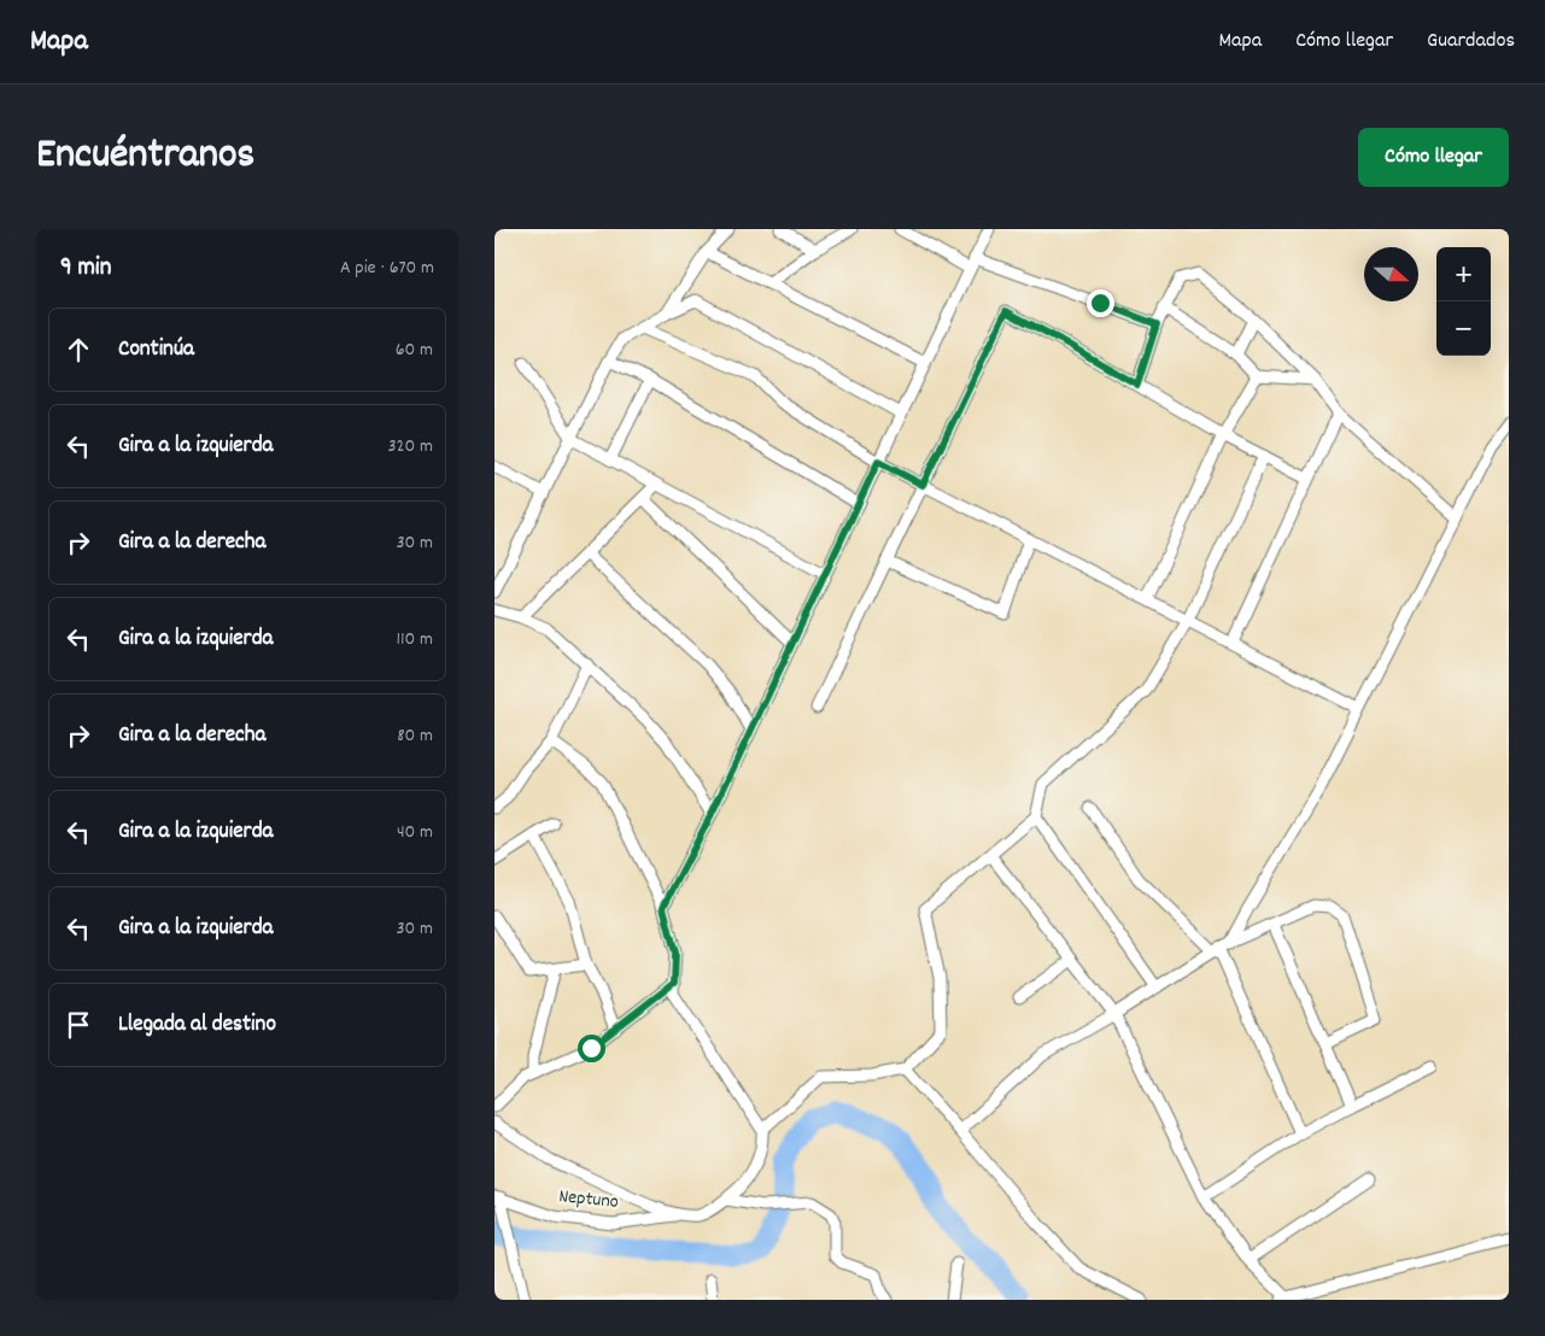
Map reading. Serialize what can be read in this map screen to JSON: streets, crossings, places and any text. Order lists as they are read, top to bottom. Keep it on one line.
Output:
{"streets":{"street":["Neptuno"]},"north":"right","page":{"header":"Mapa","nav":["Mapa","Cómo llegar","Guardados"],"title":"Encuéntranos","buttons":"Cómo llegar","heading":["9 min","A pie · 670 m"],"map_buttons":["+","−"],"list":[["Continúa","60 m"],["Gira a la izquierda","320 m"],["Gira a la derecha","30 m"],["Gira a la izquierda","110 m"],["Gira a la derecha","80 m"],["Gira a la izquierda","40 m"],["Gira a la izquierda","30 m"],"Llegada al destino"]}}
